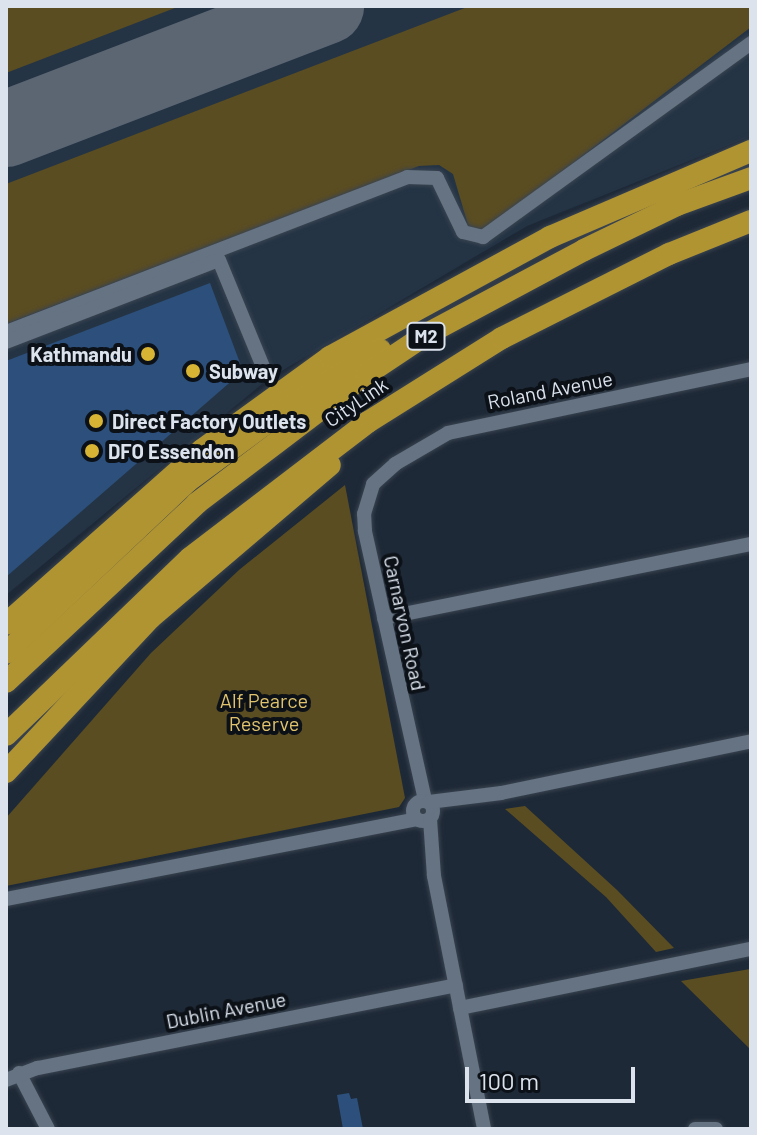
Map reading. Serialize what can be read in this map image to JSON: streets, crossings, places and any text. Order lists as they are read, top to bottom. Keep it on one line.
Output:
{"streets":{"highway":["M2","CityLink"],"street":["Roland Avenue","Carnarvon Road","Dublin Avenue"]},"crossings":[["Roland Avenue","Carnarvon Road"],["Carnarvon Road","Dublin Avenue"]],"parks":["Alf Pearce Reserve"],"places":["Kathmandu","Subway","Direct Factory Outlets","DFO Essendon"],"scale_bar":"100 m"}
